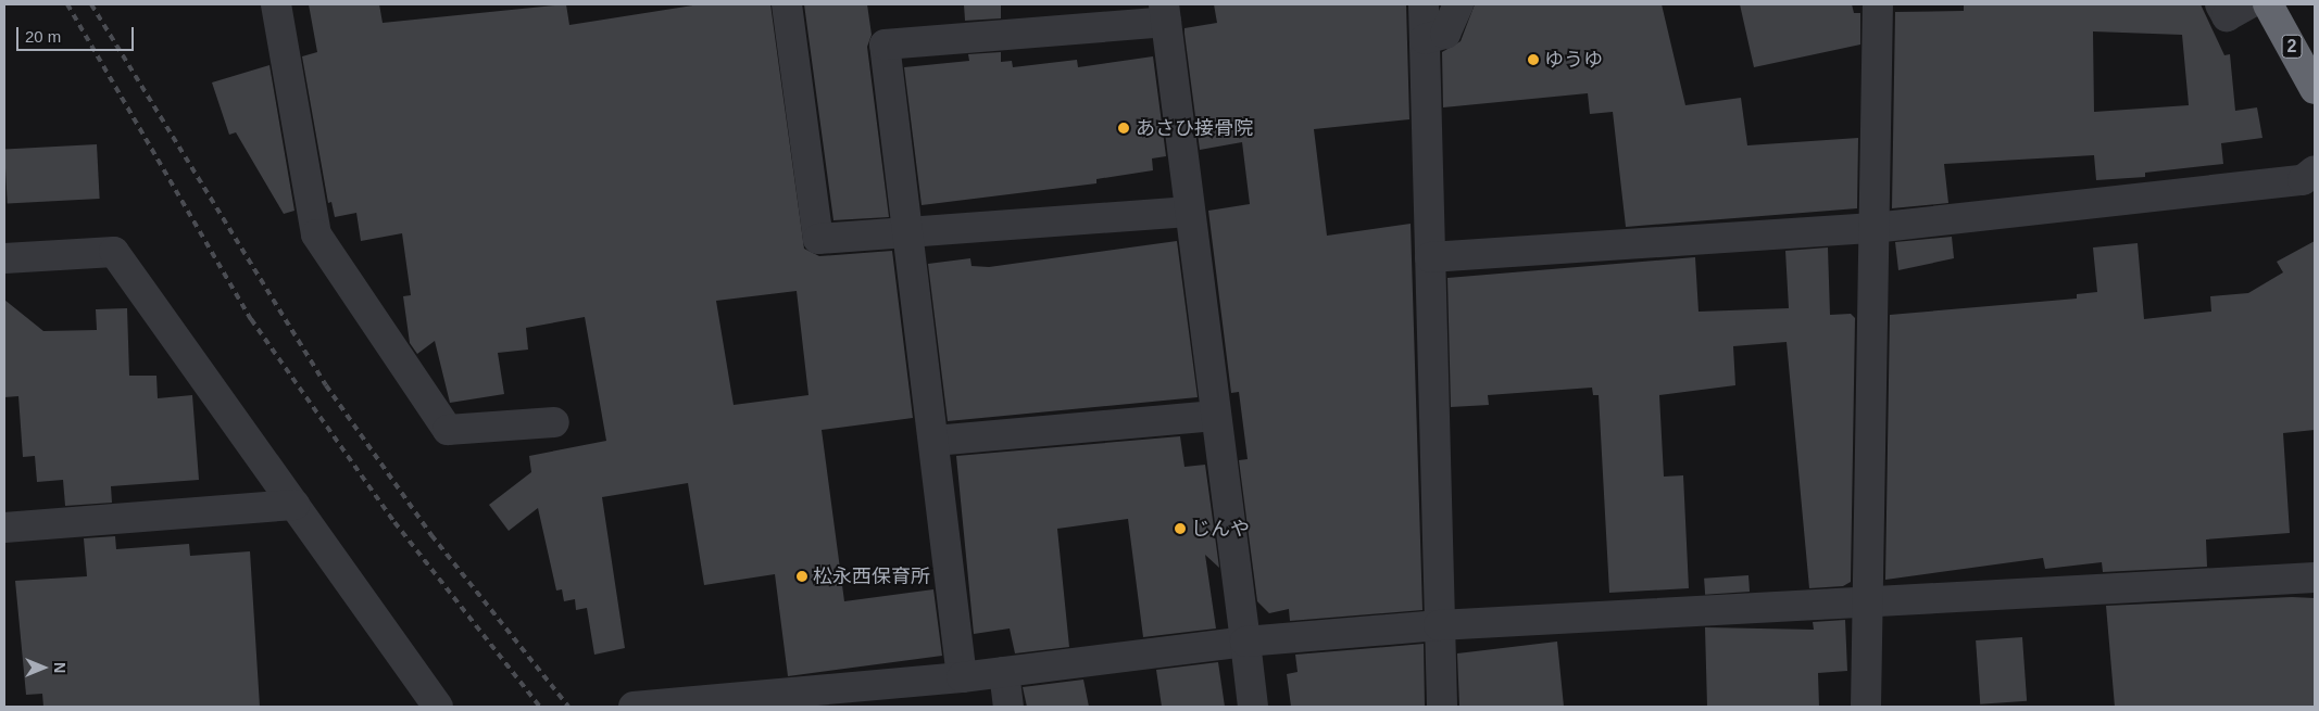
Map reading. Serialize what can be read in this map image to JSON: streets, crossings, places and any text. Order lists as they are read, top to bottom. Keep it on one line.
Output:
{"streets":{"highway":["2"]},"places":["ゆうゆ","あさひ接骨院","じんや","松永西保育所"],"scale_bar":"20 m","north":"right"}
